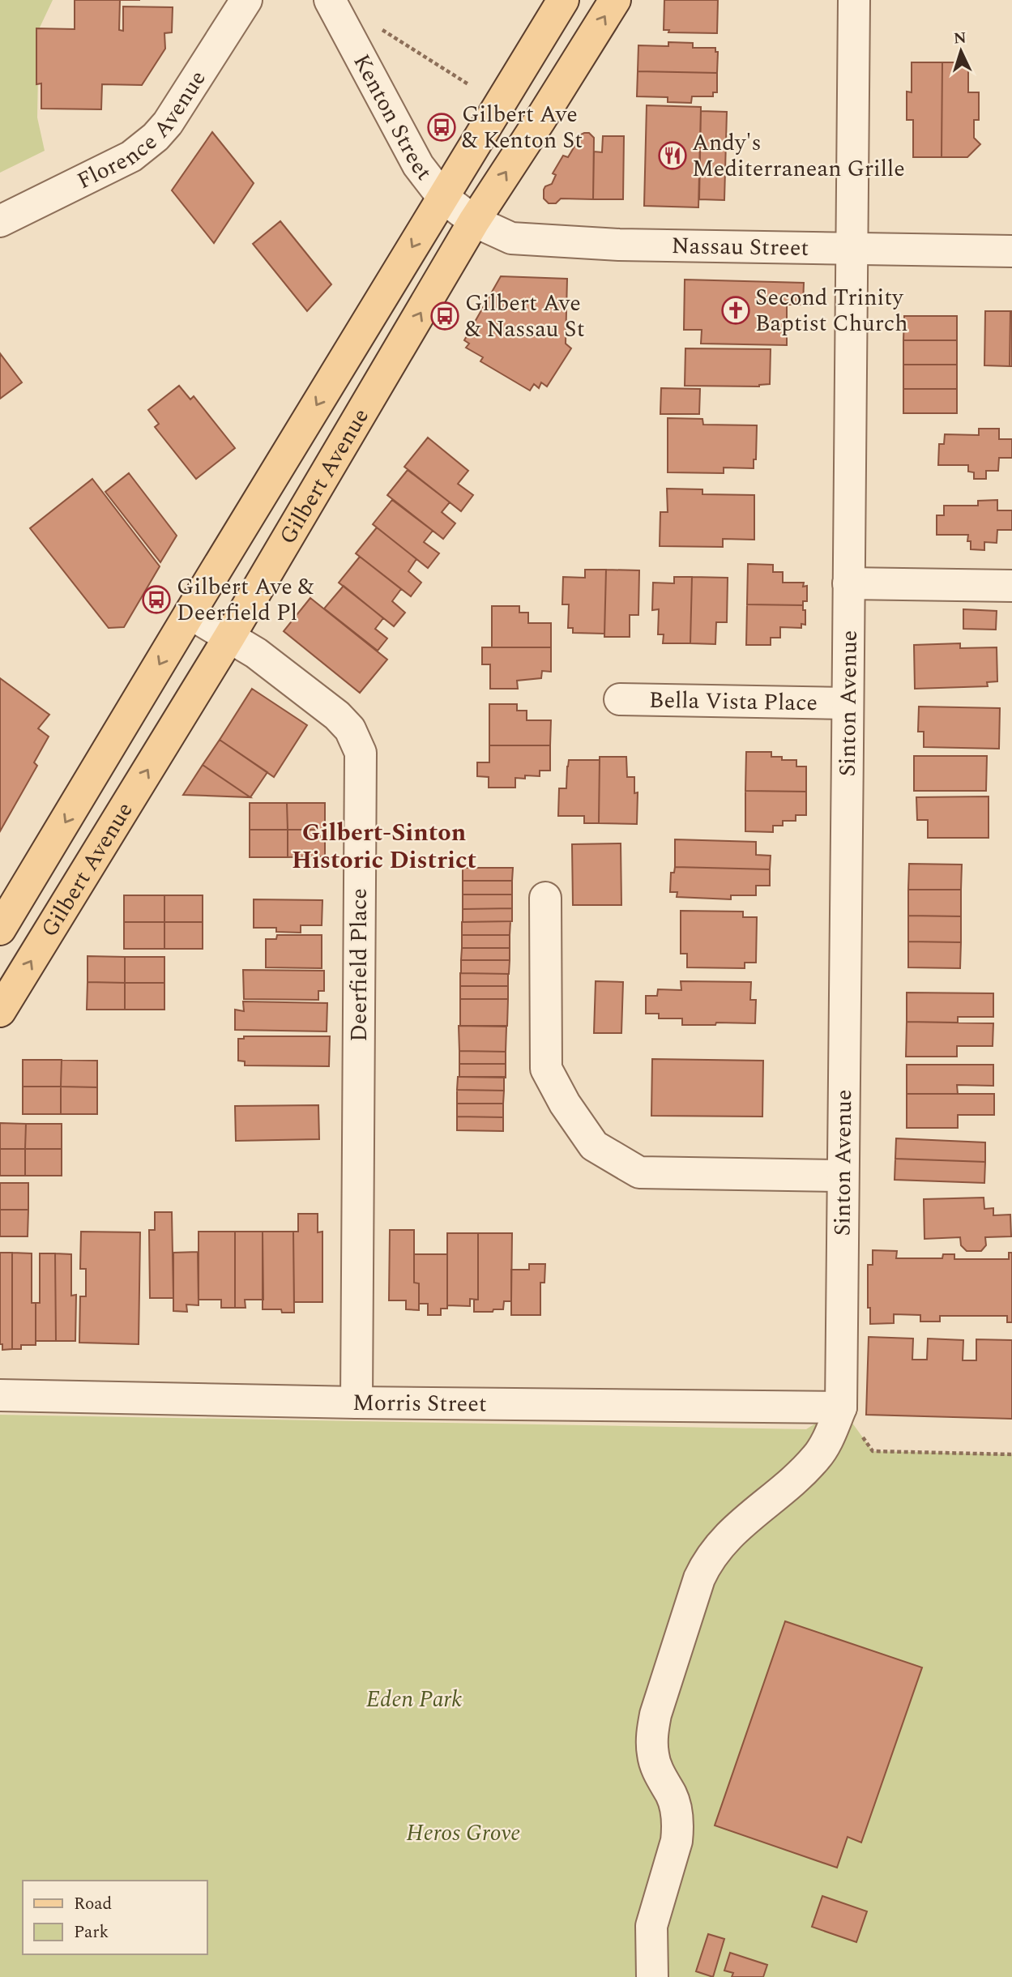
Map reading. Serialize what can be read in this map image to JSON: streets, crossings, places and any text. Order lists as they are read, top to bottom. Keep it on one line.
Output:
{"streets":{"main road":["Gilbert Avenue"],"street":["Kenton Street","Florence Avenue","Nassau Street","Bella Vista Place","Sinton Avenue","Deerfield Place","Morris Street"]},"crossings":[["Kenton Street","Nassau Street"],["Kenton Street","Gilbert Avenue"],["Nassau Street","Gilbert Avenue"],["Nassau Street","Sinton Avenue"],["Gilbert Avenue","Deerfield Place"],["Bella Vista Place","Sinton Avenue"],["Sinton Avenue","Morris Street"],["Deerfield Place","Morris Street"]],"districts":["Gilbert-Sinton Historic District"],"parks":["Eden Park","Heros Grove"],"places":{"bus stop":["Gilbert Ave & Kenton St","Gilbert Ave & Nassau St","Gilbert Ave & Deerfield Pl"],"restaurant":["Andy's Mediterranean Grille"],"church":["Second Trinity Baptist Church"]},"legend":["Road","Park"],"north":"top"}
